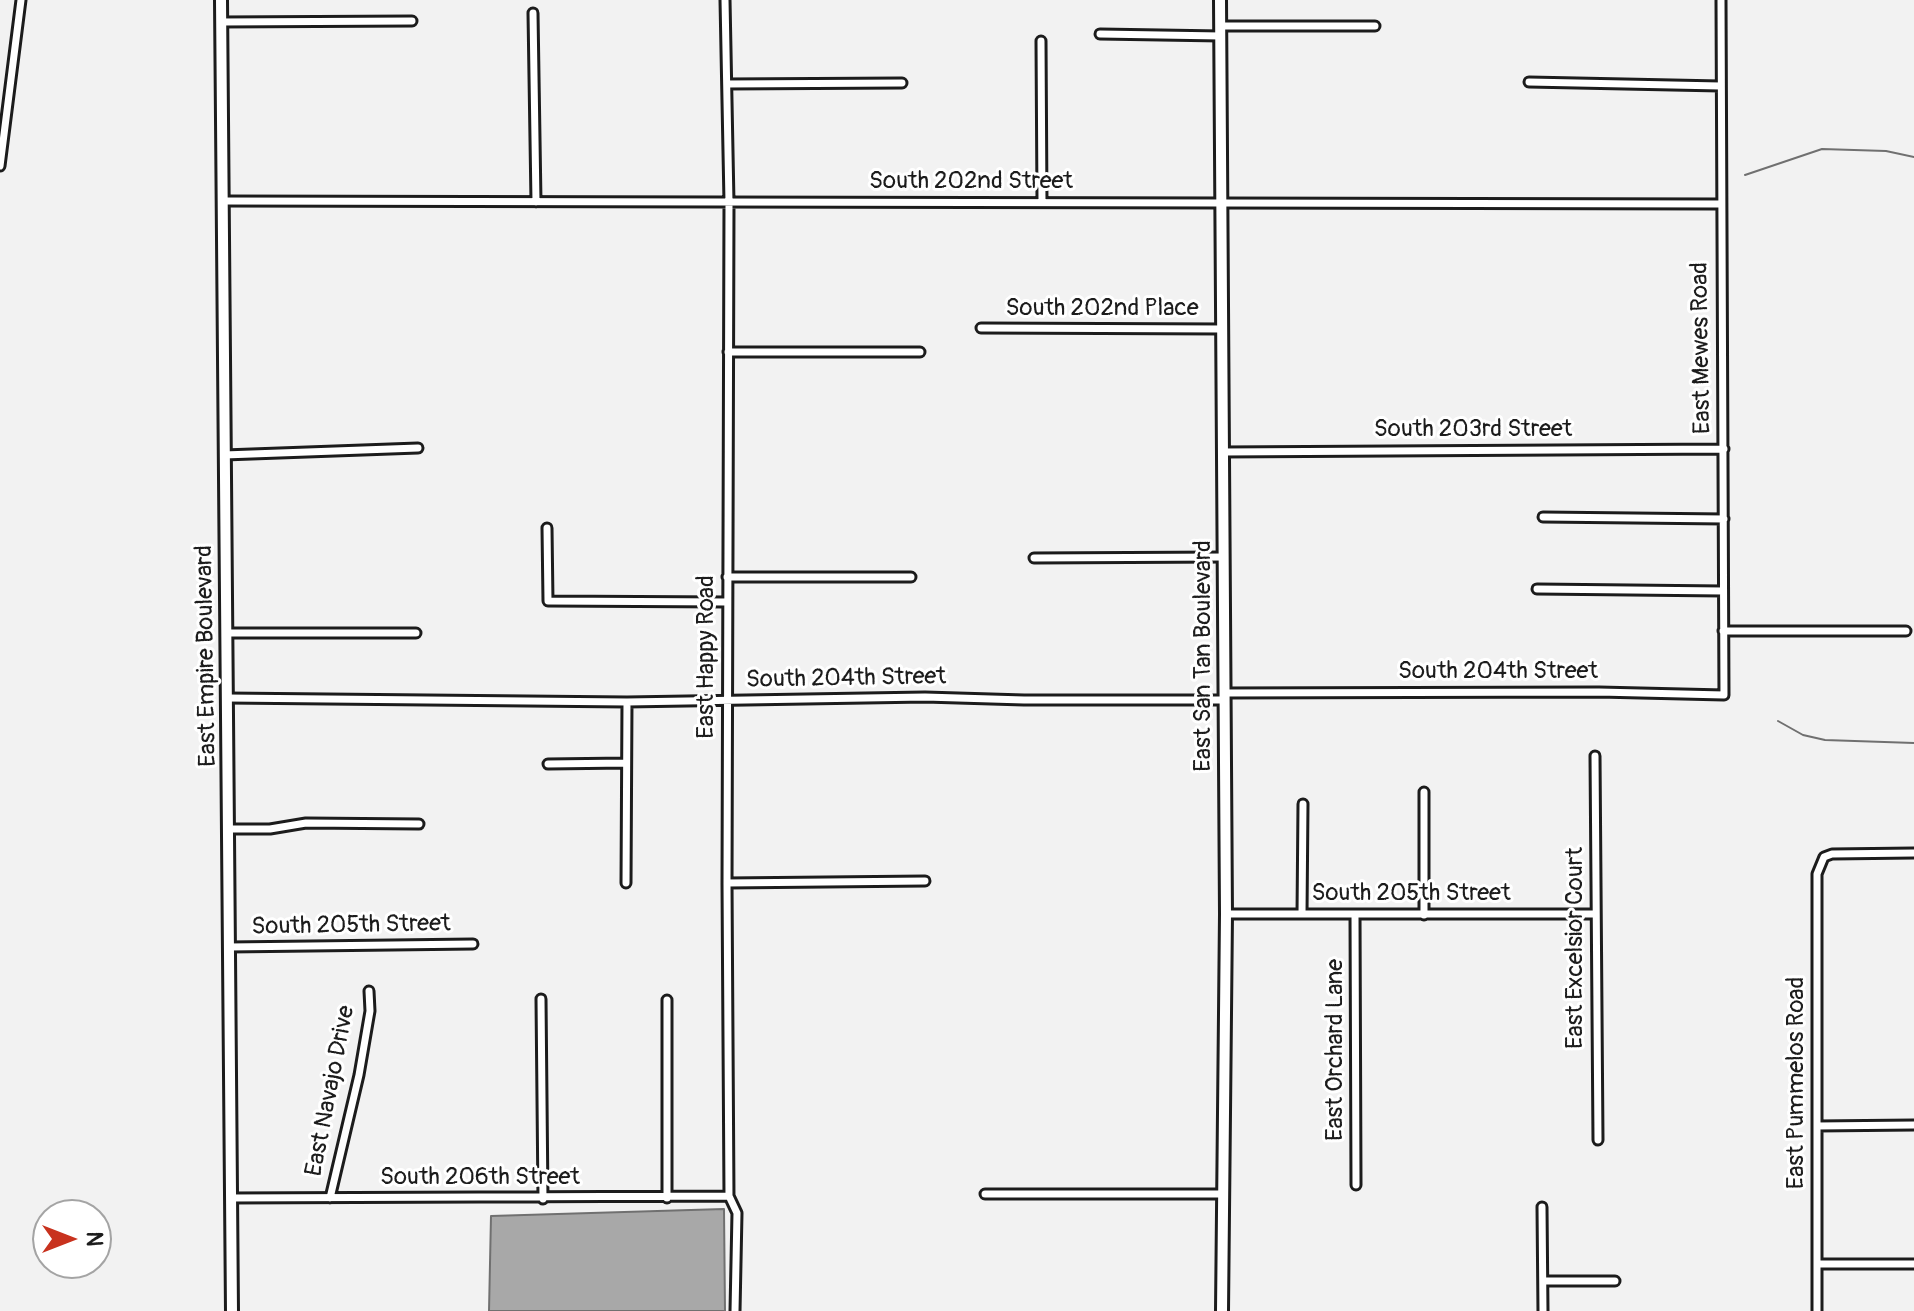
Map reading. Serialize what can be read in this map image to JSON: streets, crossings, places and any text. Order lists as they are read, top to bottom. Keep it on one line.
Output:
{"streets":{"main road":["East Empire Boulevard","East San Tan Boulevard"],"street":["South 202nd Street","South 202nd Place","East Mewes Road","South 203rd Street","East Happy Road","South 204th Street","South 205th Street","East Excelsior Court","East Orchard Lane","East Pummelos Road","East Navajo Drive","South 206th Street"]},"crossings":[["South 202nd Street","East Mewes Road"],["South 202nd Street","East Empire Boulevard"],["South 202nd Street","East San Tan Boulevard"],["South 202nd Street","East Happy Road"],["South 202nd Place","East San Tan Boulevard"],["East Mewes Road","South 203rd Street"],["East Mewes Road","South 204th Street"],["South 203rd Street","East San Tan Boulevard"],["East Empire Boulevard","South 204th Street"],["East Empire Boulevard","South 205th Street"],["East Empire Boulevard","South 206th Street"],["East San Tan Boulevard","South 204th Street"],["East San Tan Boulevard","South 205th Street"],["East Happy Road","South 204th Street"],["East Happy Road","South 206th Street"],["South 205th Street","East Excelsior Court"],["South 205th Street","East Orchard Lane"],["East Navajo Drive","South 206th Street"]],"north":"right"}
